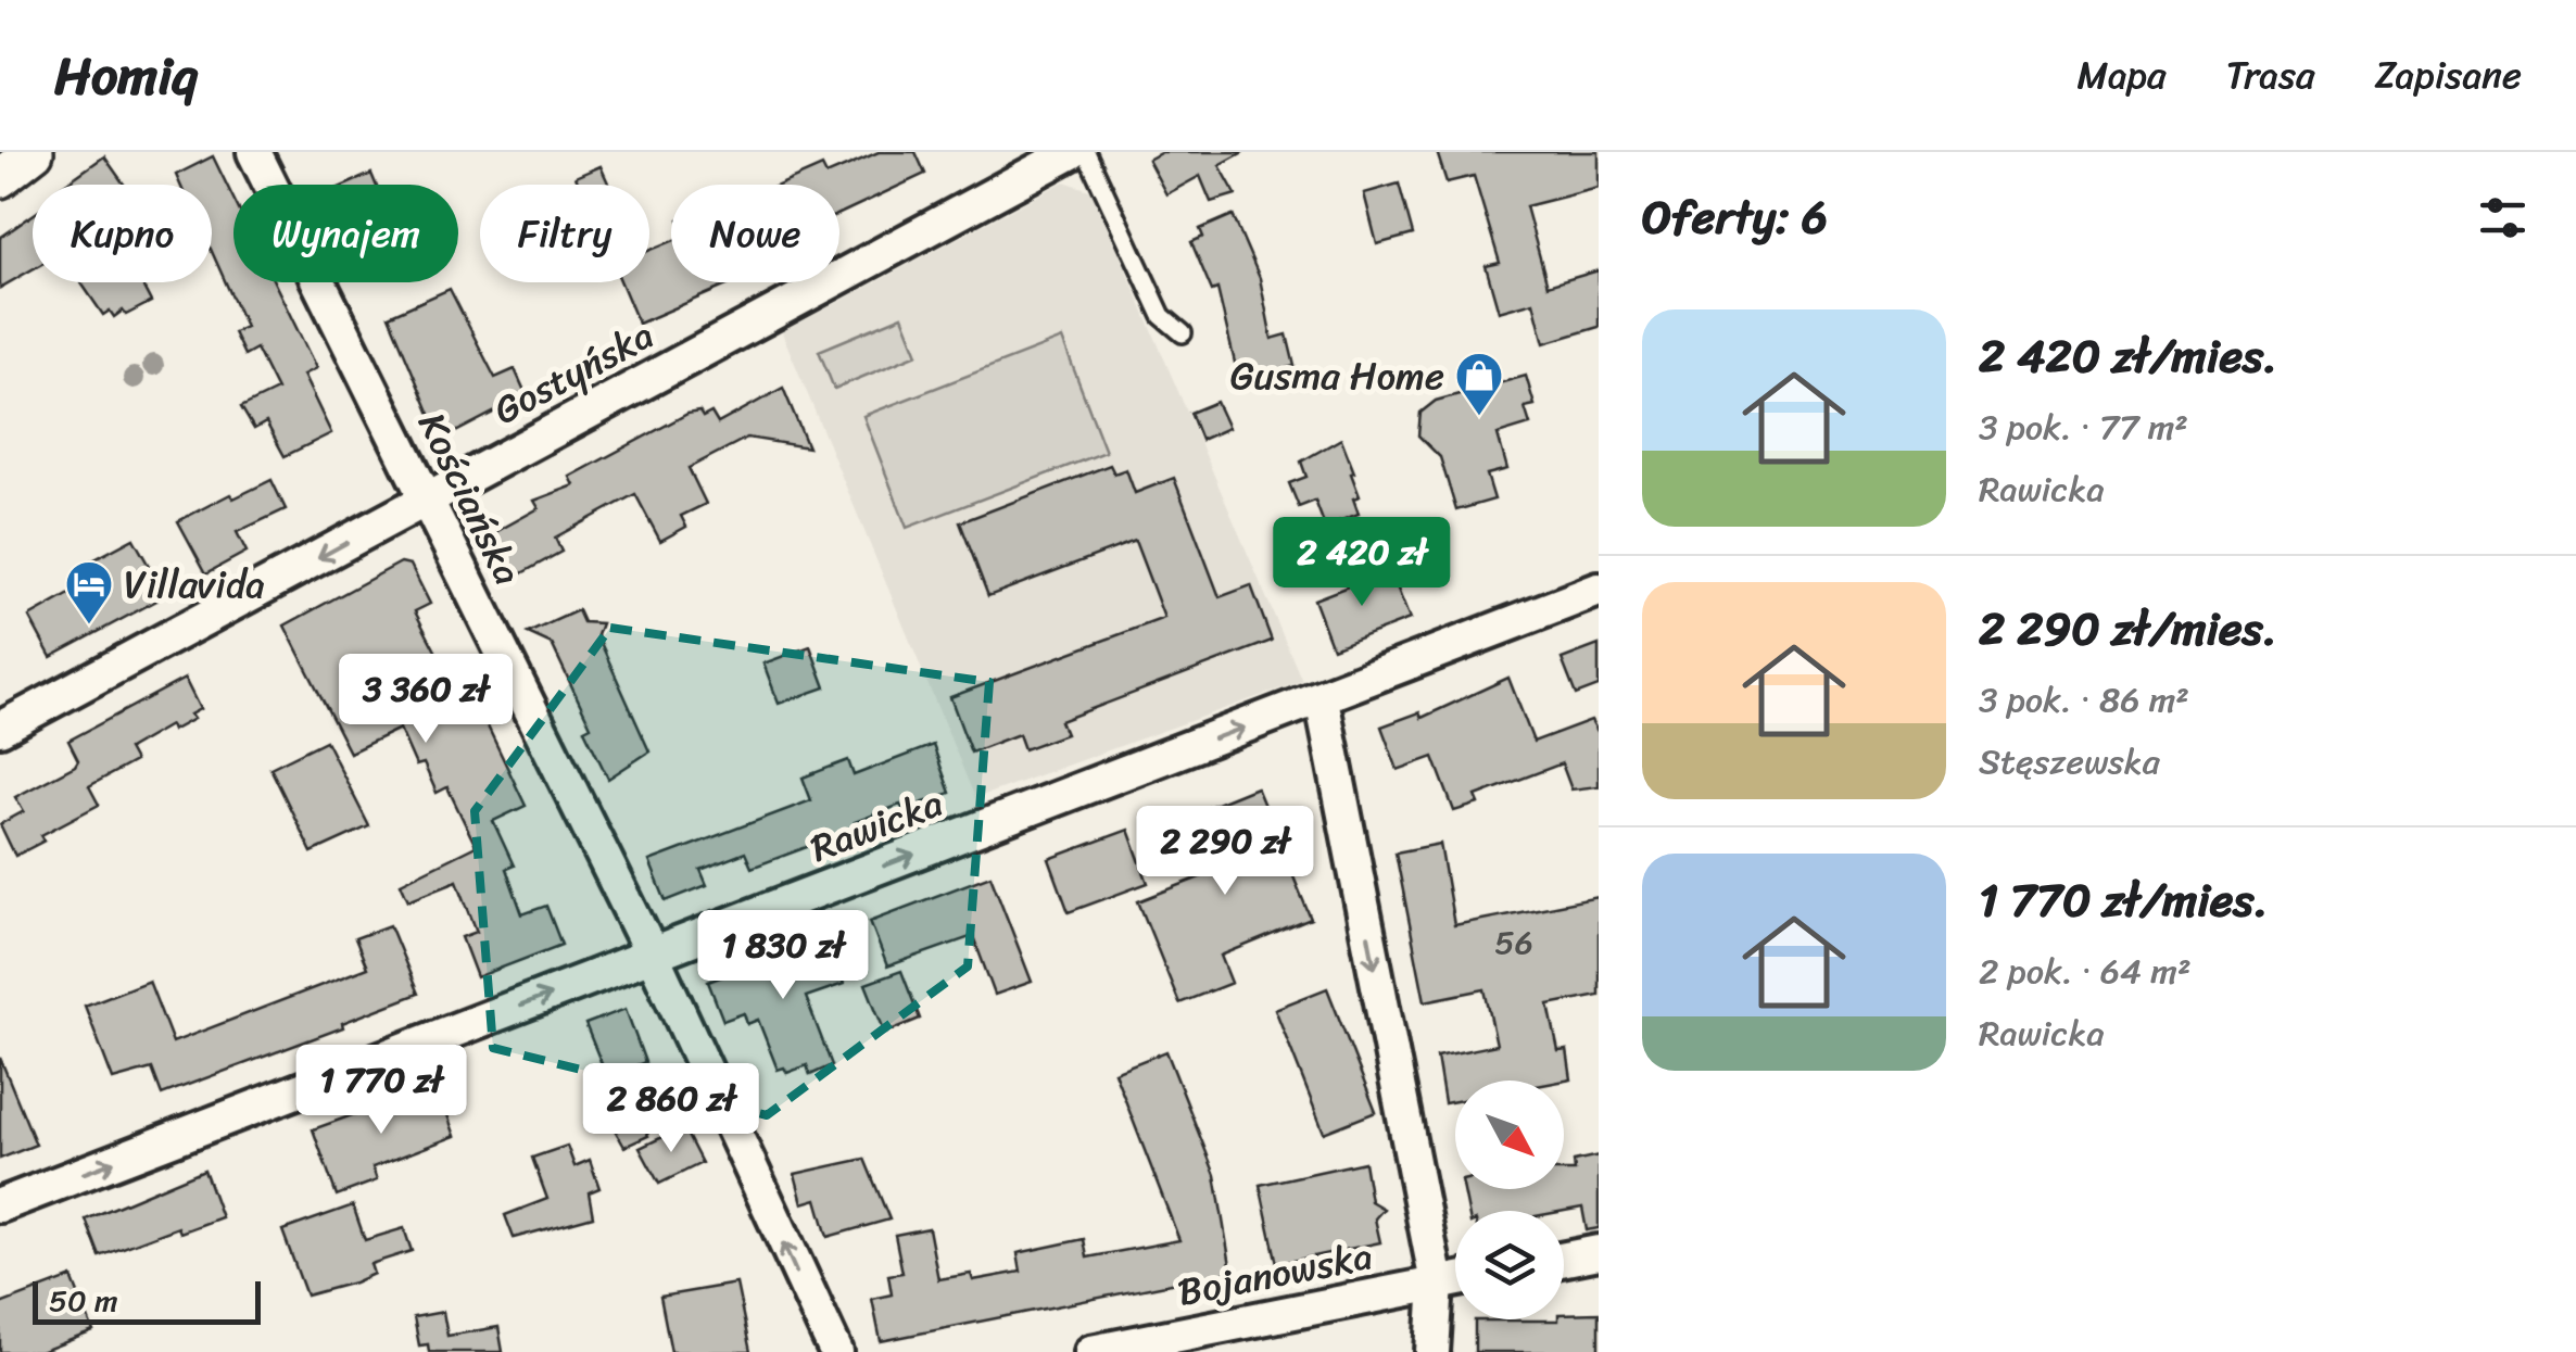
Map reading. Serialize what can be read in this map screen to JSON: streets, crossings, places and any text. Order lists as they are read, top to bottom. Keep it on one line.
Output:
{"streets":{"street":["Gostyńska","Kościańska","Rawicka","Bojanowska"]},"crossings":[["Gostyńska","Kościańska"],["Kościańska","Rawicka"]],"one_way":["Gostyńska","Rawicka"],"places":{"shop":["Gusma Home"],"hotel":["Villavida"]},"house_numbers":["56"],"scale_bar":"50 m","north":"bottom right","page":{"header":"Homiq","nav":["Mapa","Trasa","Zapisane"],"heading":"Oferty: 6","chip":["Kupno","Wynajem","Filtry","Nowe"],"list":[{"name":"2 420 zł/mies.","note":"3 pok. · 77 m² · Rawicka"},{"name":"2 290 zł/mies.","note":"3 pok. · 86 m² · Stęszewska"},{"name":"1 770 zł/mies.","note":"2 pok. · 64 m² · Rawicka"}],"price":["2 420 zł","3 360 zł","2 290 zł","1 830 zł","1 770 zł","2 860 zł"],"scale":"50 m"}}
